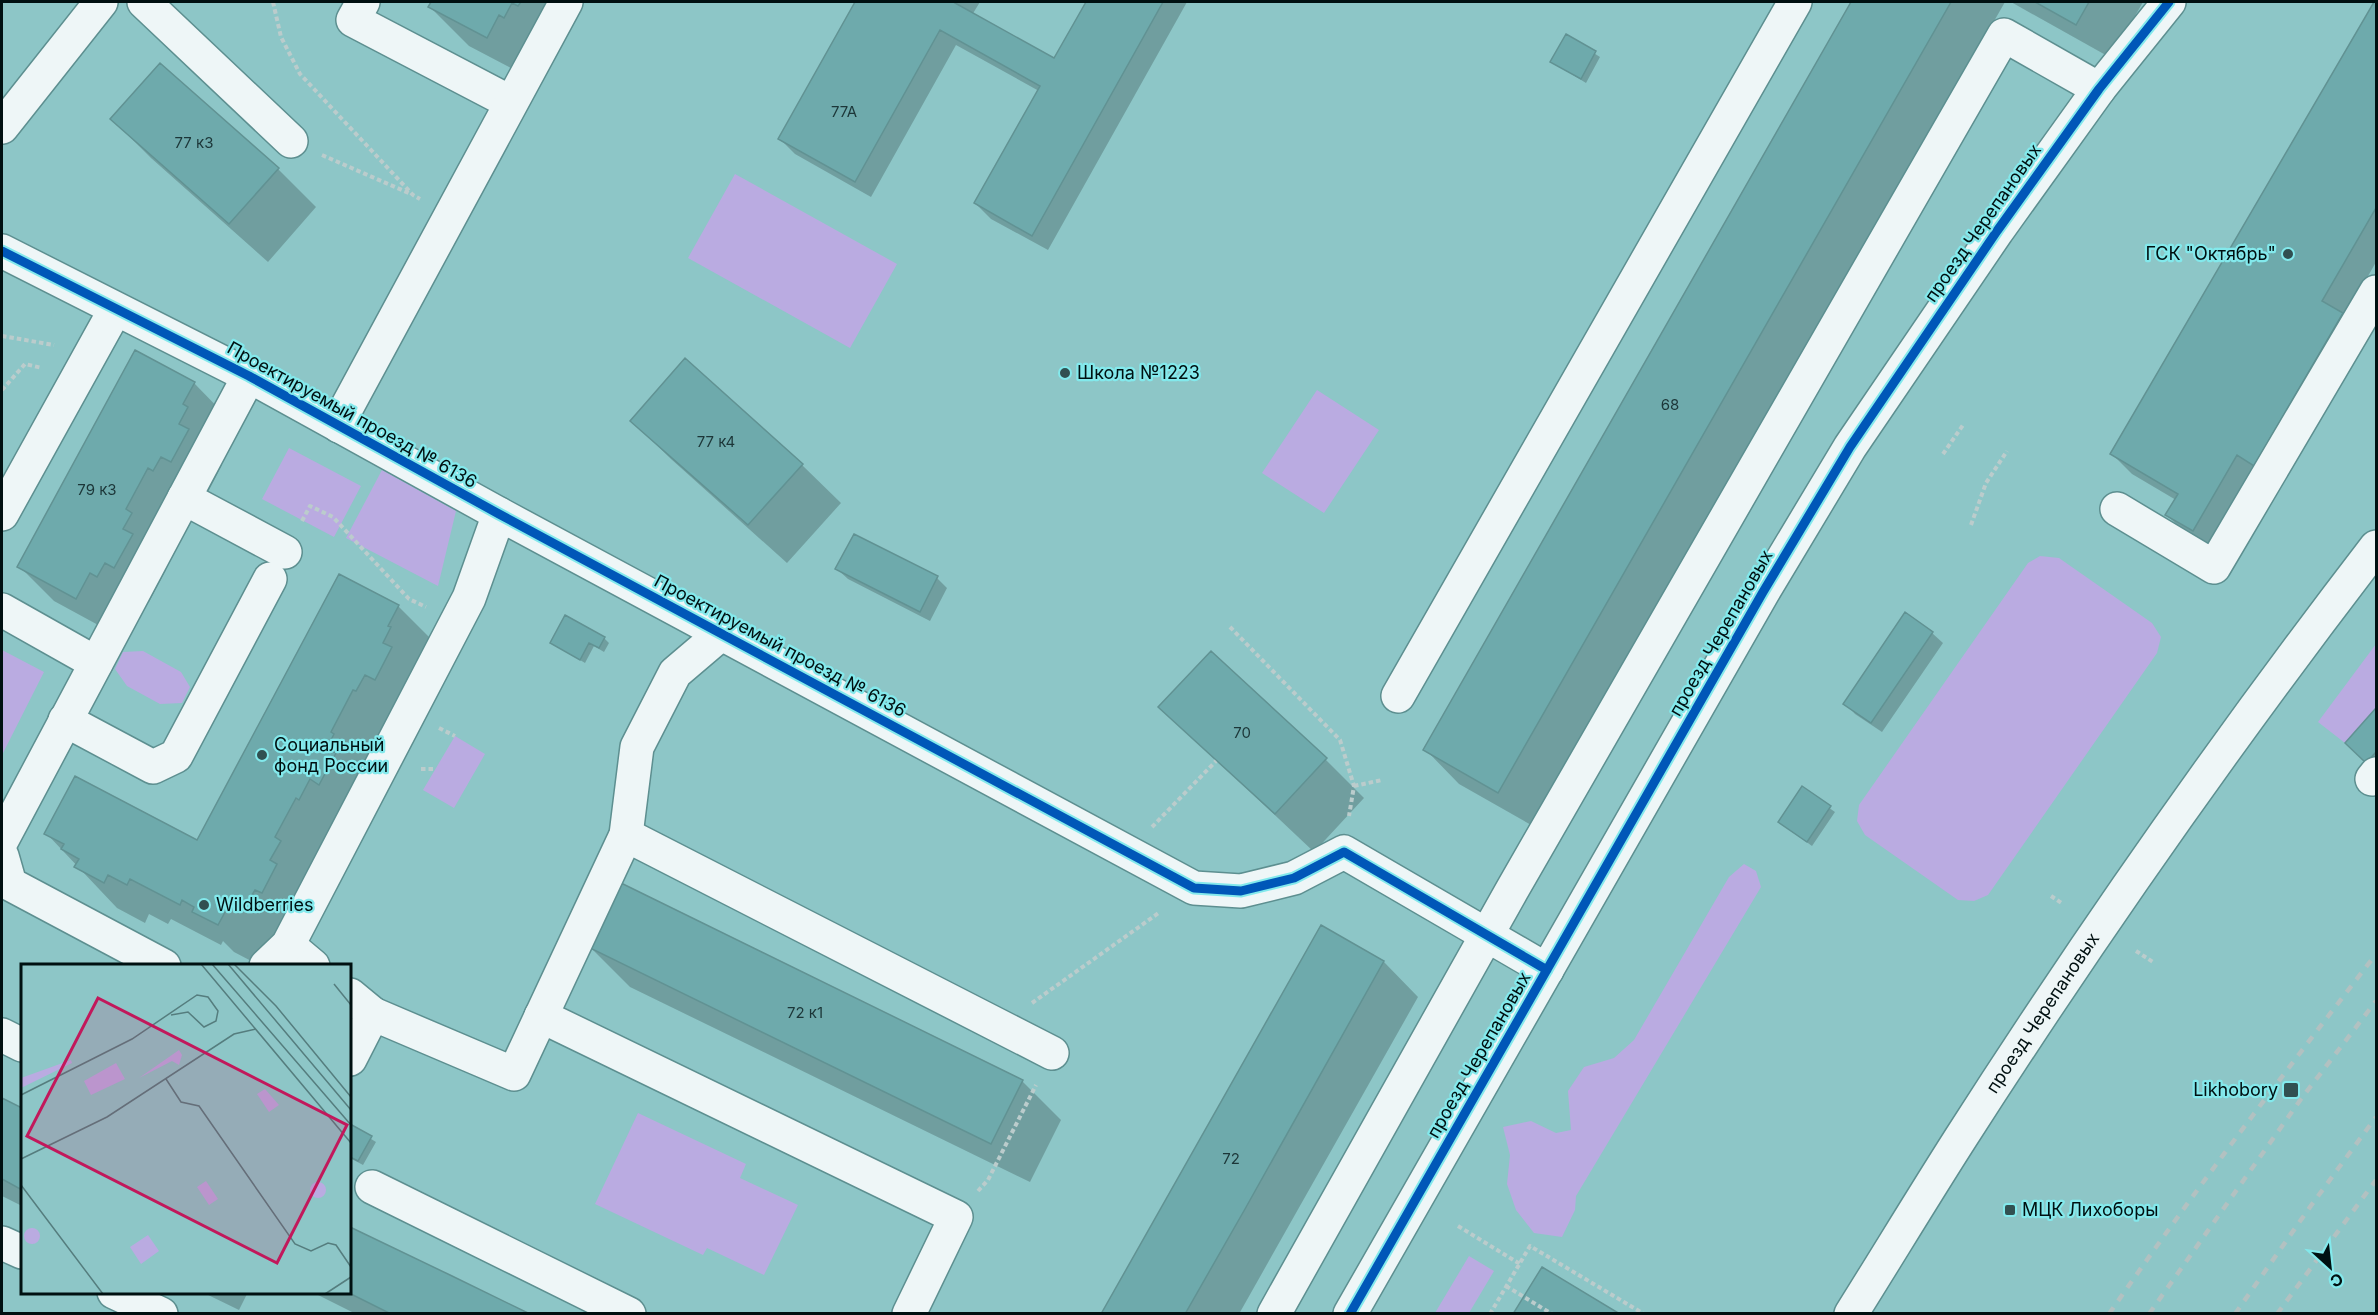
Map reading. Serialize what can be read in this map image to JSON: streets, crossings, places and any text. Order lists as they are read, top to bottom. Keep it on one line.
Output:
{"streets":{"street":["проезд Черепановых","Проектируемый проезд № 6136"]},"places":{"other":["ГСК \"Октябрь\"","Школа №1223","Социальный фонд России","Wildberries"],"transit":["Likhobory","МЦК Лихоборы"]},"house_numbers":["77А","77 к3","68","77 к4","79 к3","70","72 к1","72"],"north":"bottom right"}
